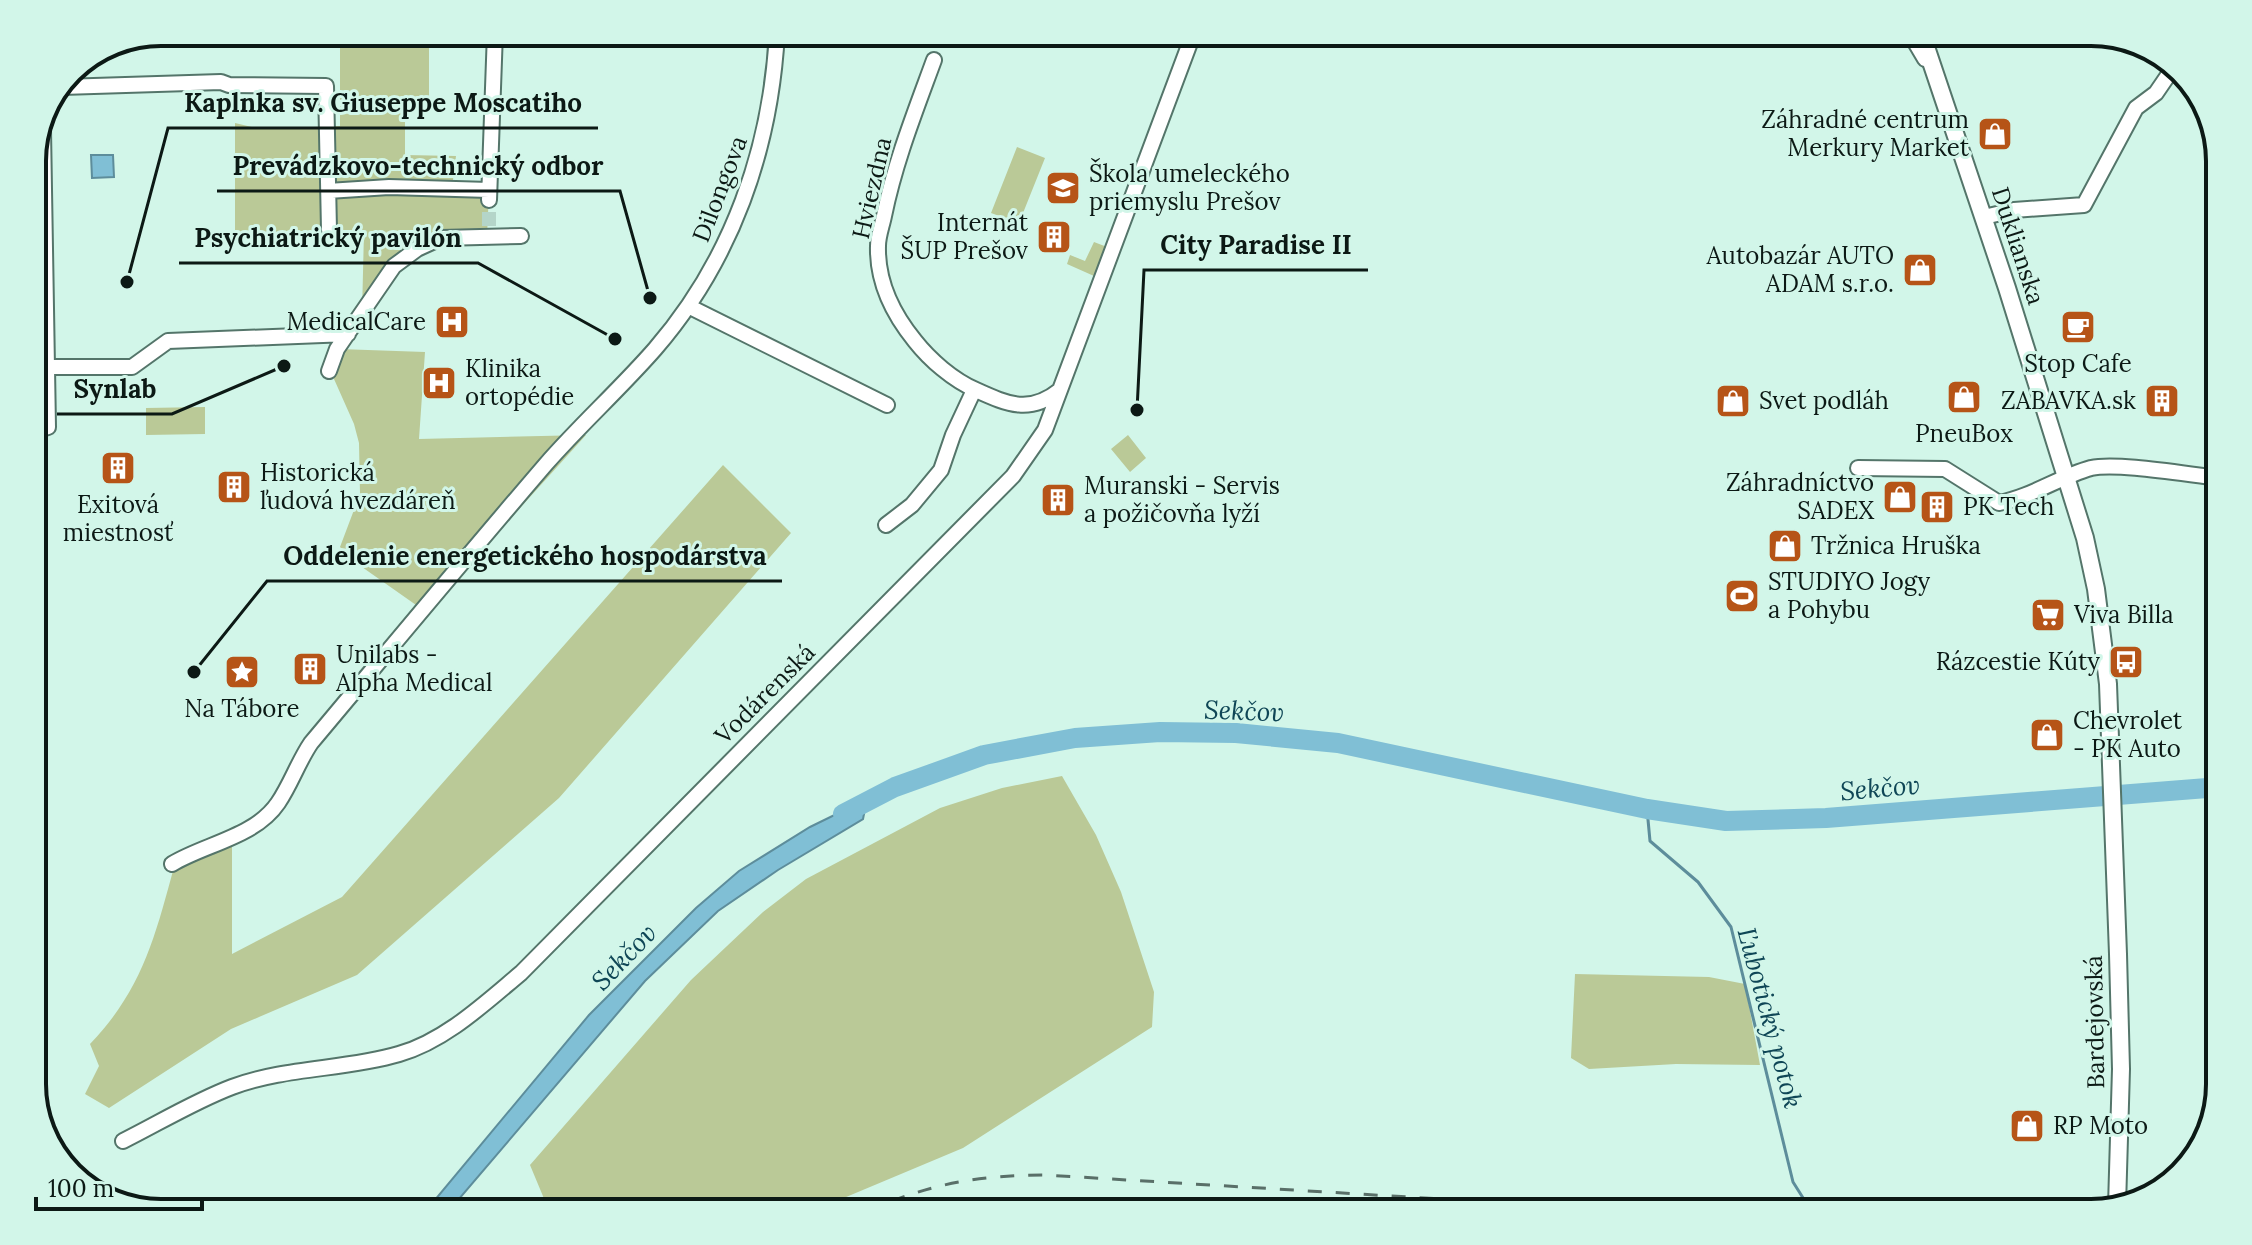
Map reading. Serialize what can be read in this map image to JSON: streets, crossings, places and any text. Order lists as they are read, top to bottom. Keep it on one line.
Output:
{"streets":{"main road":["Duklianska","Bardejovská"],"street":["Hviezdna","Dilongova","Vodárenská"]},"crossings":[["Hviezdna","Vodárenská"],["Duklianska","Bardejovská"]],"water":["Sekčov","Ľubotický potok"],"places":{"shop":["Záhradné centrum Merkury Market","Autobazár AUTO ADAM s.r.o.","PneuBox","Svet podláh","Záhradníctvo SADEX","Tržnica Hruška","Chevrolet - PK Auto","RP Moto"],"school or university":["Škola umeleckého priemyslu Prešov"],"building":["Internát ŠUP Prešov","ZABAVKA.sk","Exitová miestnosť","Historická ľudová hvezdáreň","Muranski - Servis a požičovňa lyží","PK Tech","Unilabs - Alpha Medical"],"other":["Kaplnka sv. Giuseppe Moscatiho","Prevádzkovo‑technický odbor","Psychiatrický pavilón","Synlab","City Paradise II","Oddelenie energetického hospodárstva"],"hospital":["MedicalCare","Klinika ortopédie"],"cafe":["Stop Cafe"],"sports":["STUDIYO Jogy a Pohybu"],"supermarket":["Viva Billa"],"bus stop":["Rázcestie Kúty"],"place":["Na Tábore"]},"scale_bar":"100 m"}
